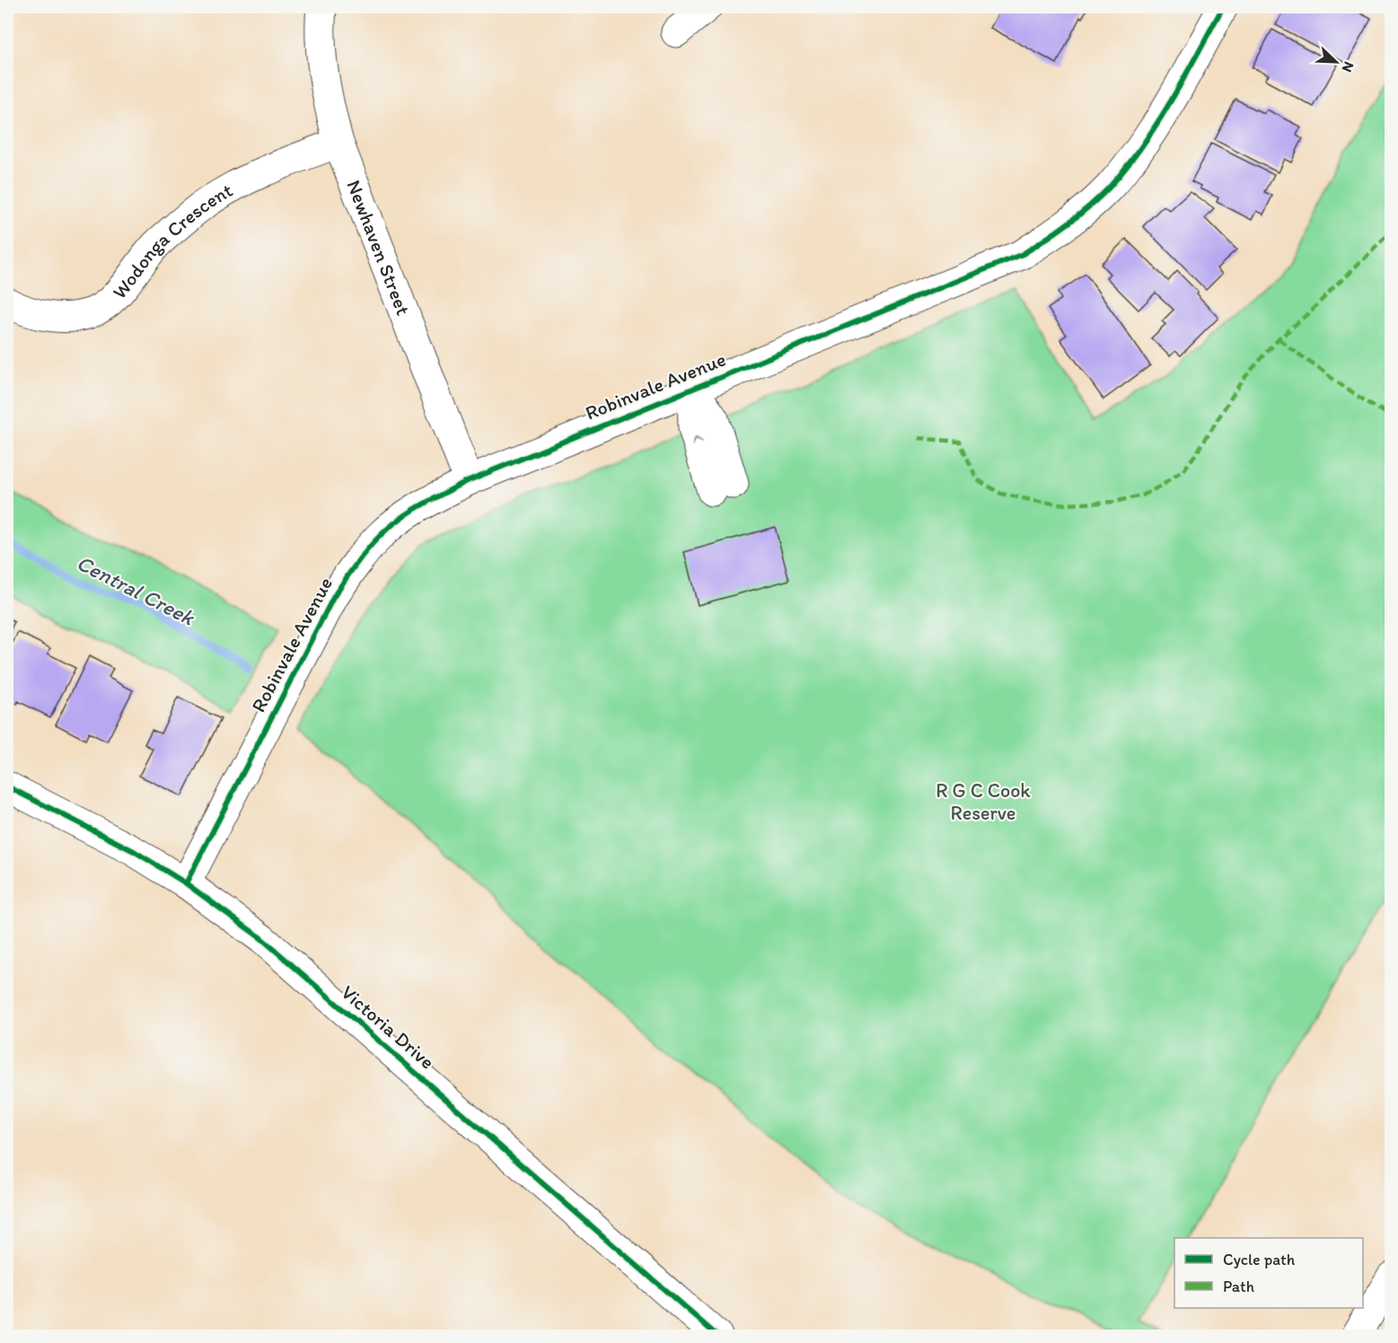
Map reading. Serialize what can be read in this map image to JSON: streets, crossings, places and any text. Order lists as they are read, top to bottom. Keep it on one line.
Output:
{"streets":{"street":["Wodonga Crescent","Newhaven Street","Robinvale Avenue","Victoria Drive"]},"crossings":[["Wodonga Crescent","Newhaven Street"],["Newhaven Street","Robinvale Avenue"],["Robinvale Avenue","Victoria Drive"]],"water":["Central Creek"],"parks":["R G C Cook Reserve"],"legend":["Cycle path","Path"],"north":"bottom right"}
